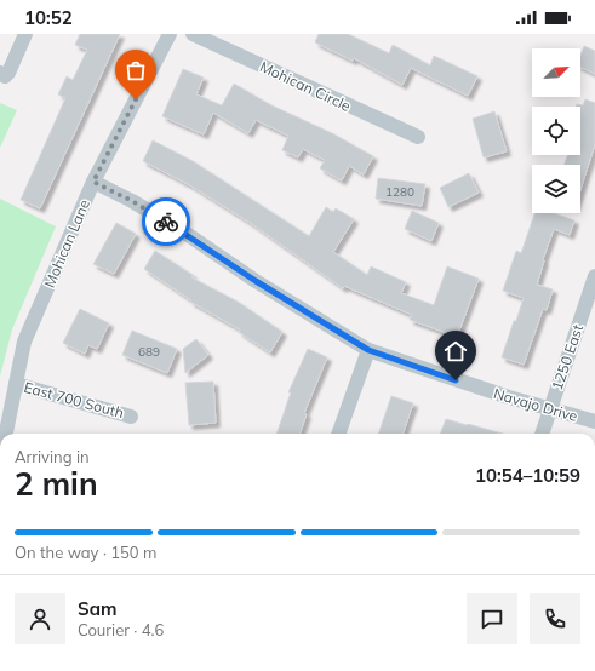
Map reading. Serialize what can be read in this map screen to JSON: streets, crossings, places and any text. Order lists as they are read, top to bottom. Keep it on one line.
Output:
{"streets":{"street":["Mohican Circle","Mohican Lane","1250 East","East 700 South","Navajo Drive"]},"crossings":[["Mohican Lane","East 700 South"],["Mohican Lane","Navajo Drive"],["1250 East","Navajo Drive"]],"house_numbers":["1280","689"],"north":"top right","page":{"status":"10:52","heading":["2 min","Arriving in","10:54–10:59"],"panel":["Sam","Courier · 4.6"],"bar":"On the way · 150 m"}}
